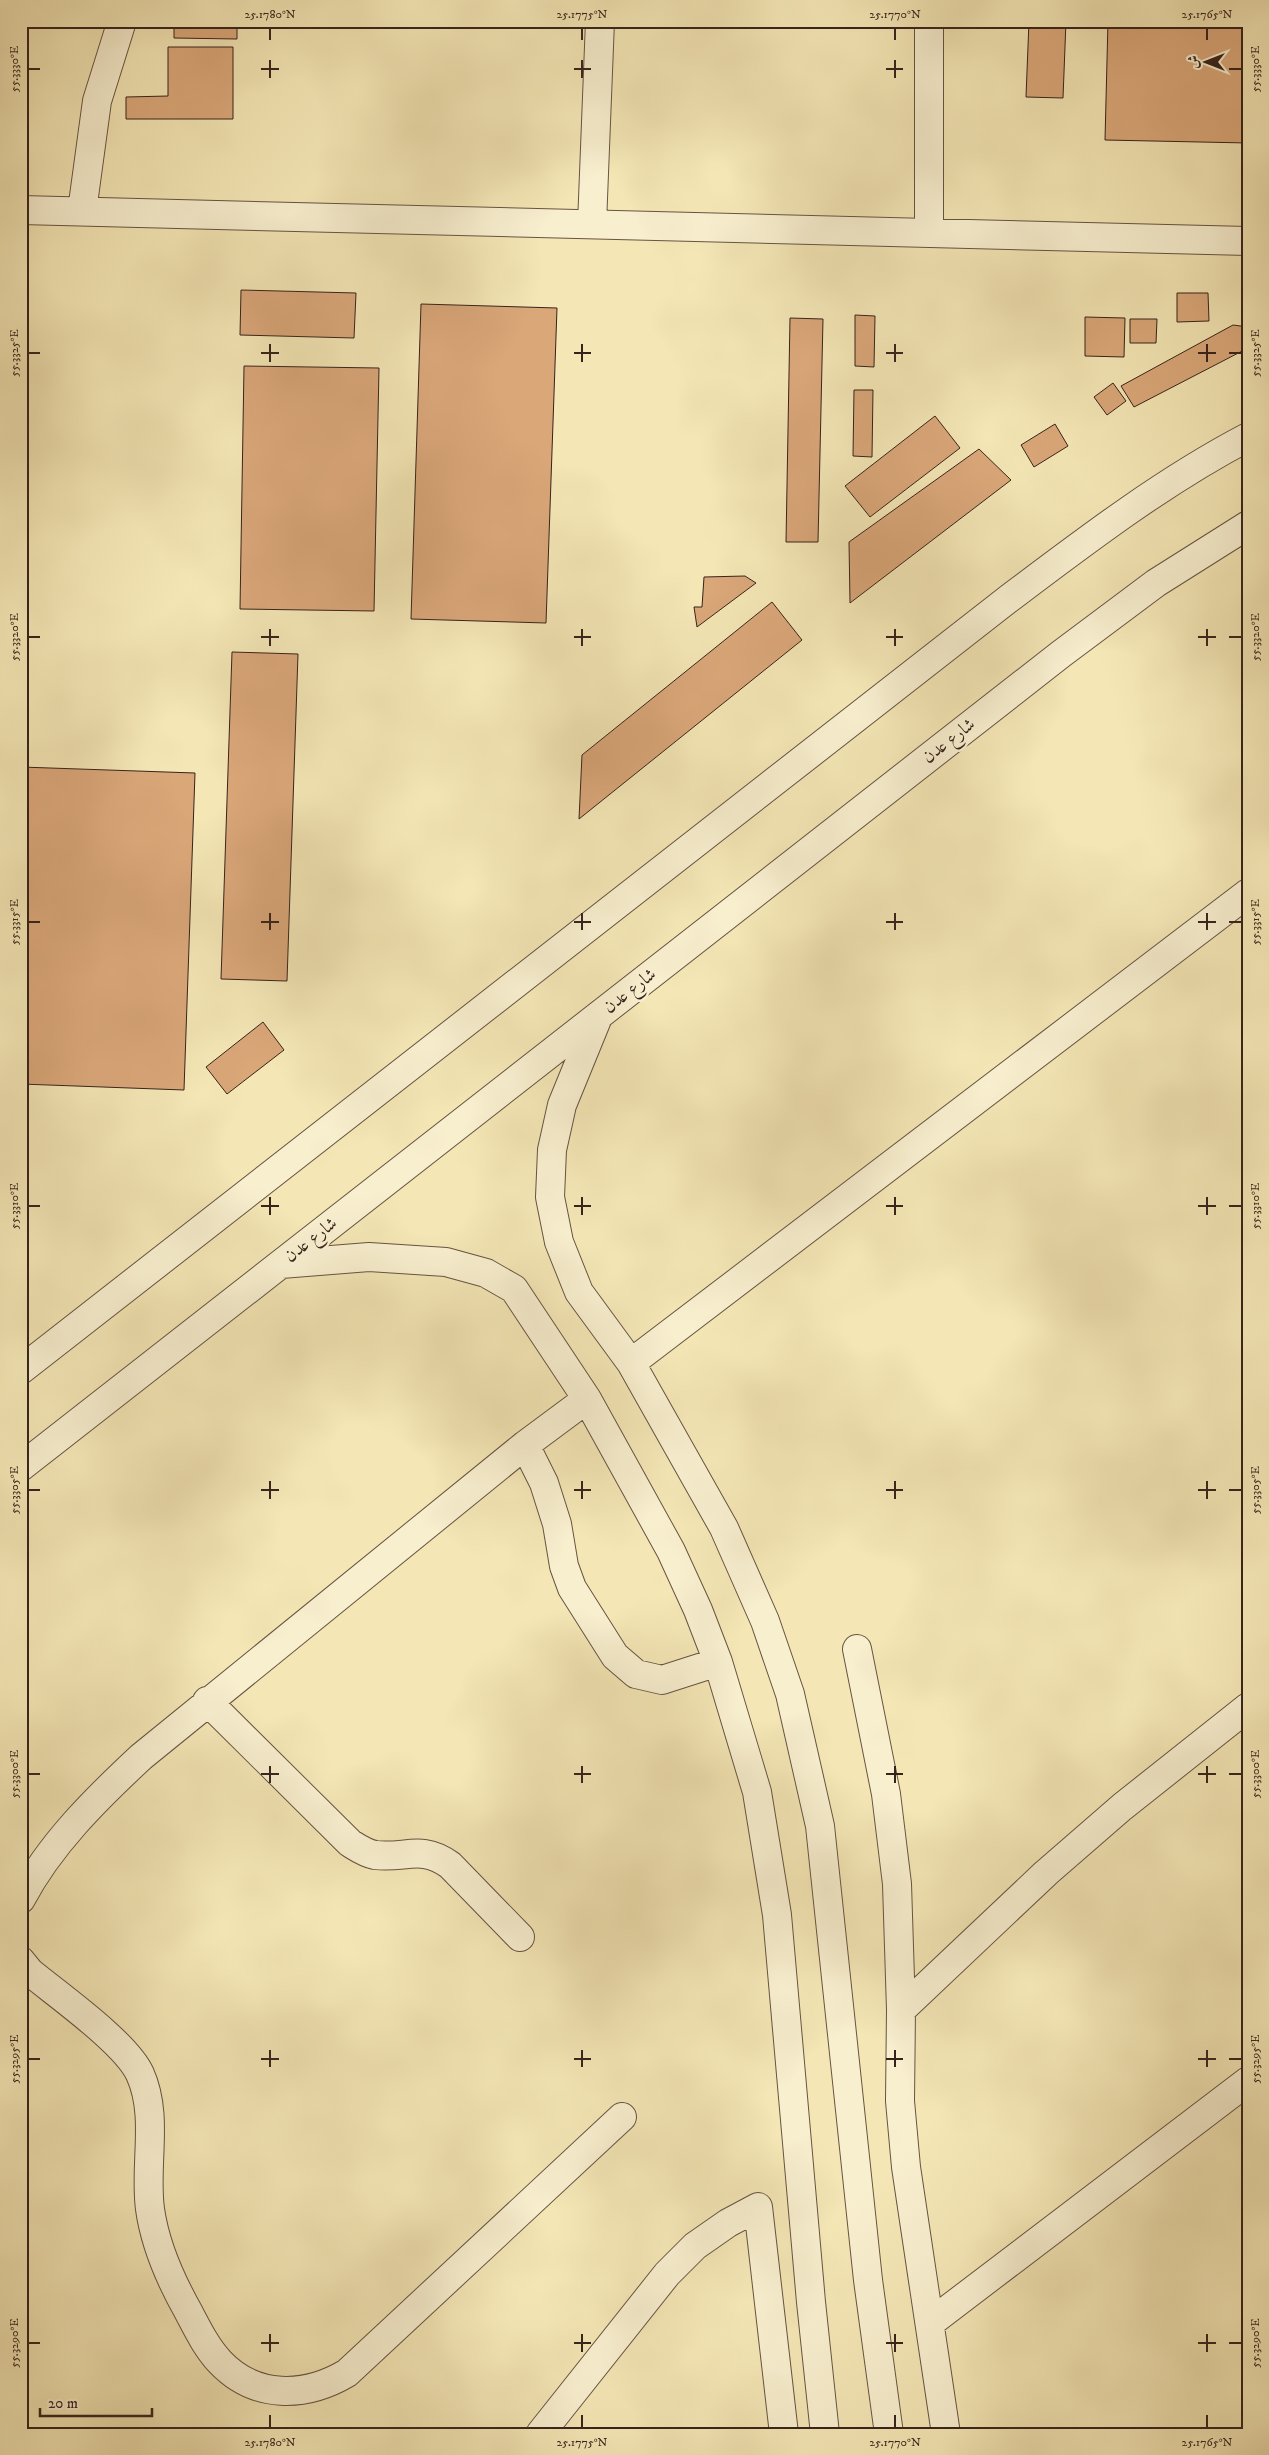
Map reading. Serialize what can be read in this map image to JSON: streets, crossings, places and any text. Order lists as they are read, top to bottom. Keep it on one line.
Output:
{"streets":{"street":["شارع عدن"]},"scale_bar":"20 m","north":"left","coordinates":["25.1780°N","25.1775°N","25.1770°N","25.1765°N","55.3330°E","55.3325°E","55.3320°E","55.3315°E","55.3310°E","55.3305°E","55.3300°E","55.3295°E","55.3290°E"]}
